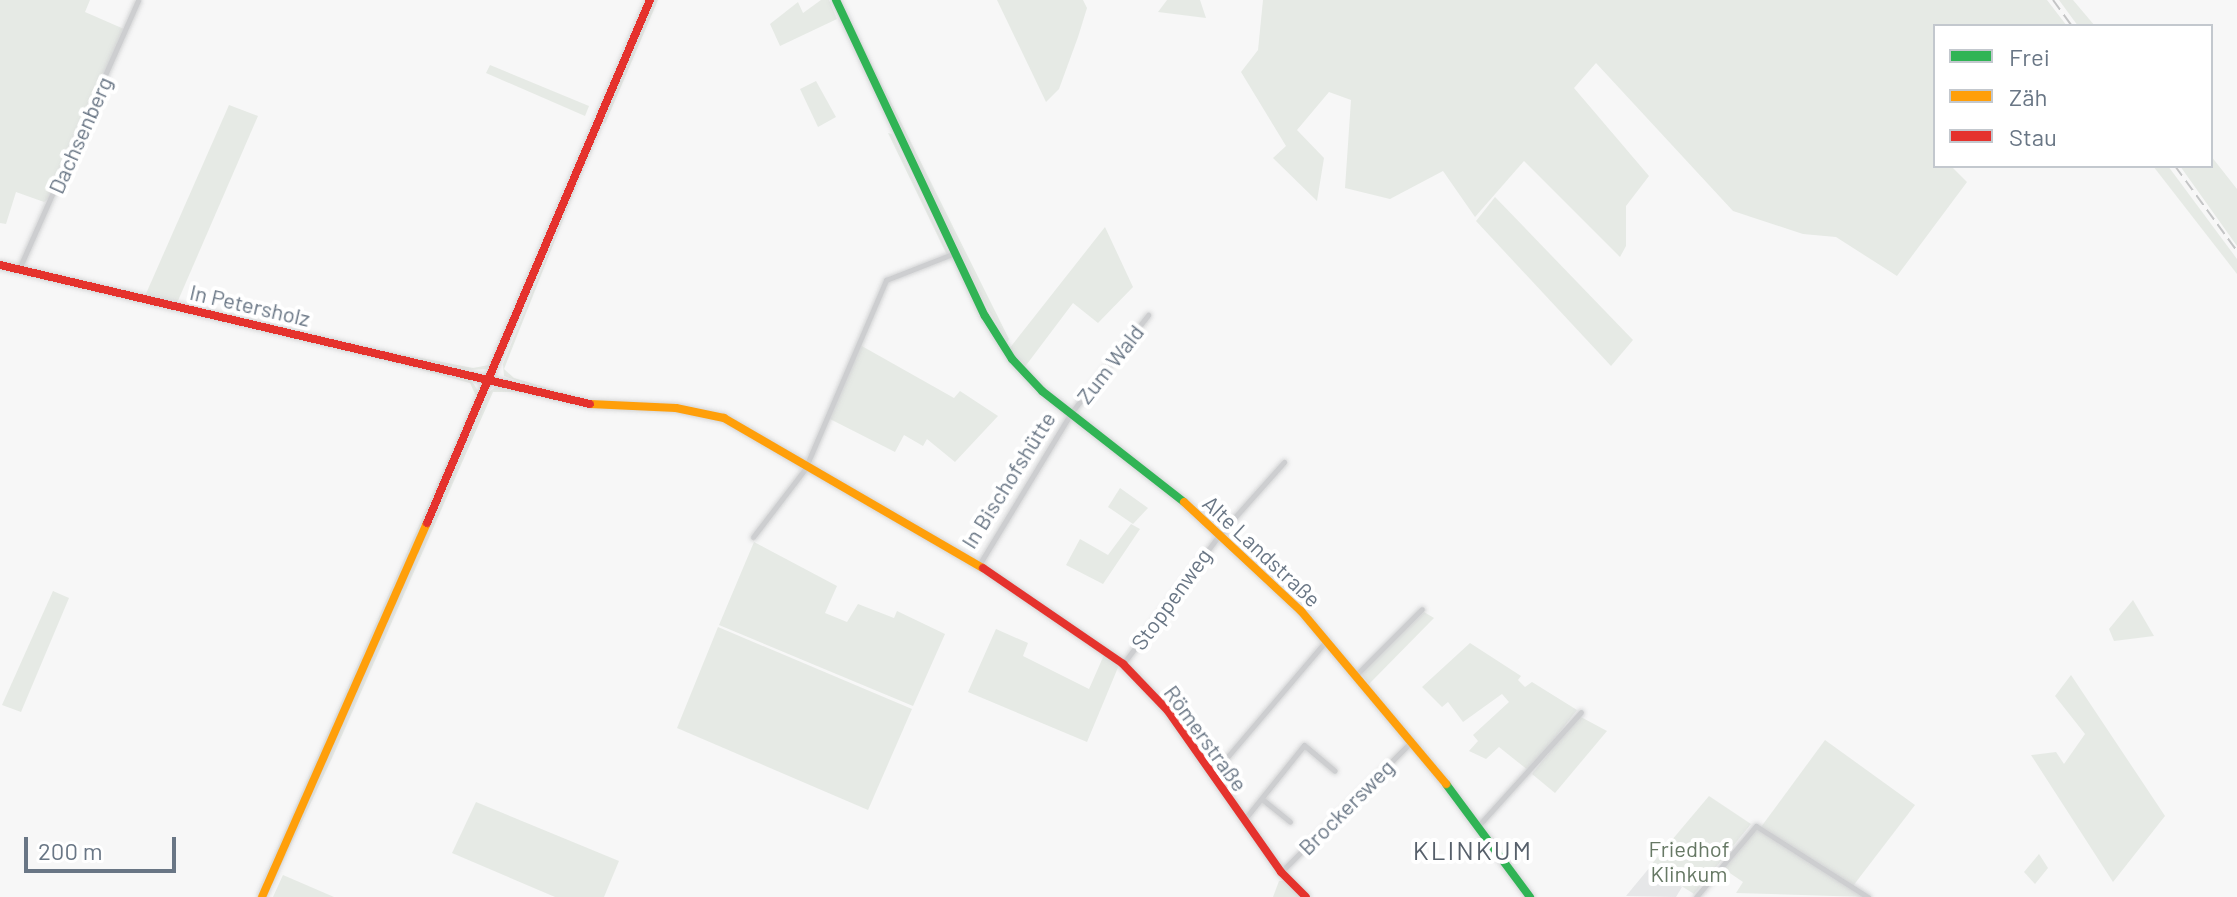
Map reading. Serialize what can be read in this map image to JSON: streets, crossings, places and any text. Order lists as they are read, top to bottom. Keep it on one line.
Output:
{"streets":{"street":["Dachsenberg","In Petersholz","Zum Wald","In Bischofshütte","Alte Landstraße","Stoppenweg","Römerstraße","Brockersweg"]},"crossings":[["Dachsenberg","In Petersholz"],["In Petersholz","In Bischofshütte"],["Zum Wald","In Bischofshütte"],["Zum Wald","Alte Landstraße"],["In Bischofshütte","Alte Landstraße"],["In Bischofshütte","Römerstraße"],["Alte Landstraße","Stoppenweg"],["Alte Landstraße","Brockersweg"],["Stoppenweg","Römerstraße"],["Römerstraße","Brockersweg"]],"districts":["KLINKUM"],"parks":["Friedhof Klinkum"],"legend":["Frei","Zäh","Stau"],"scale_bar":"200 m"}
